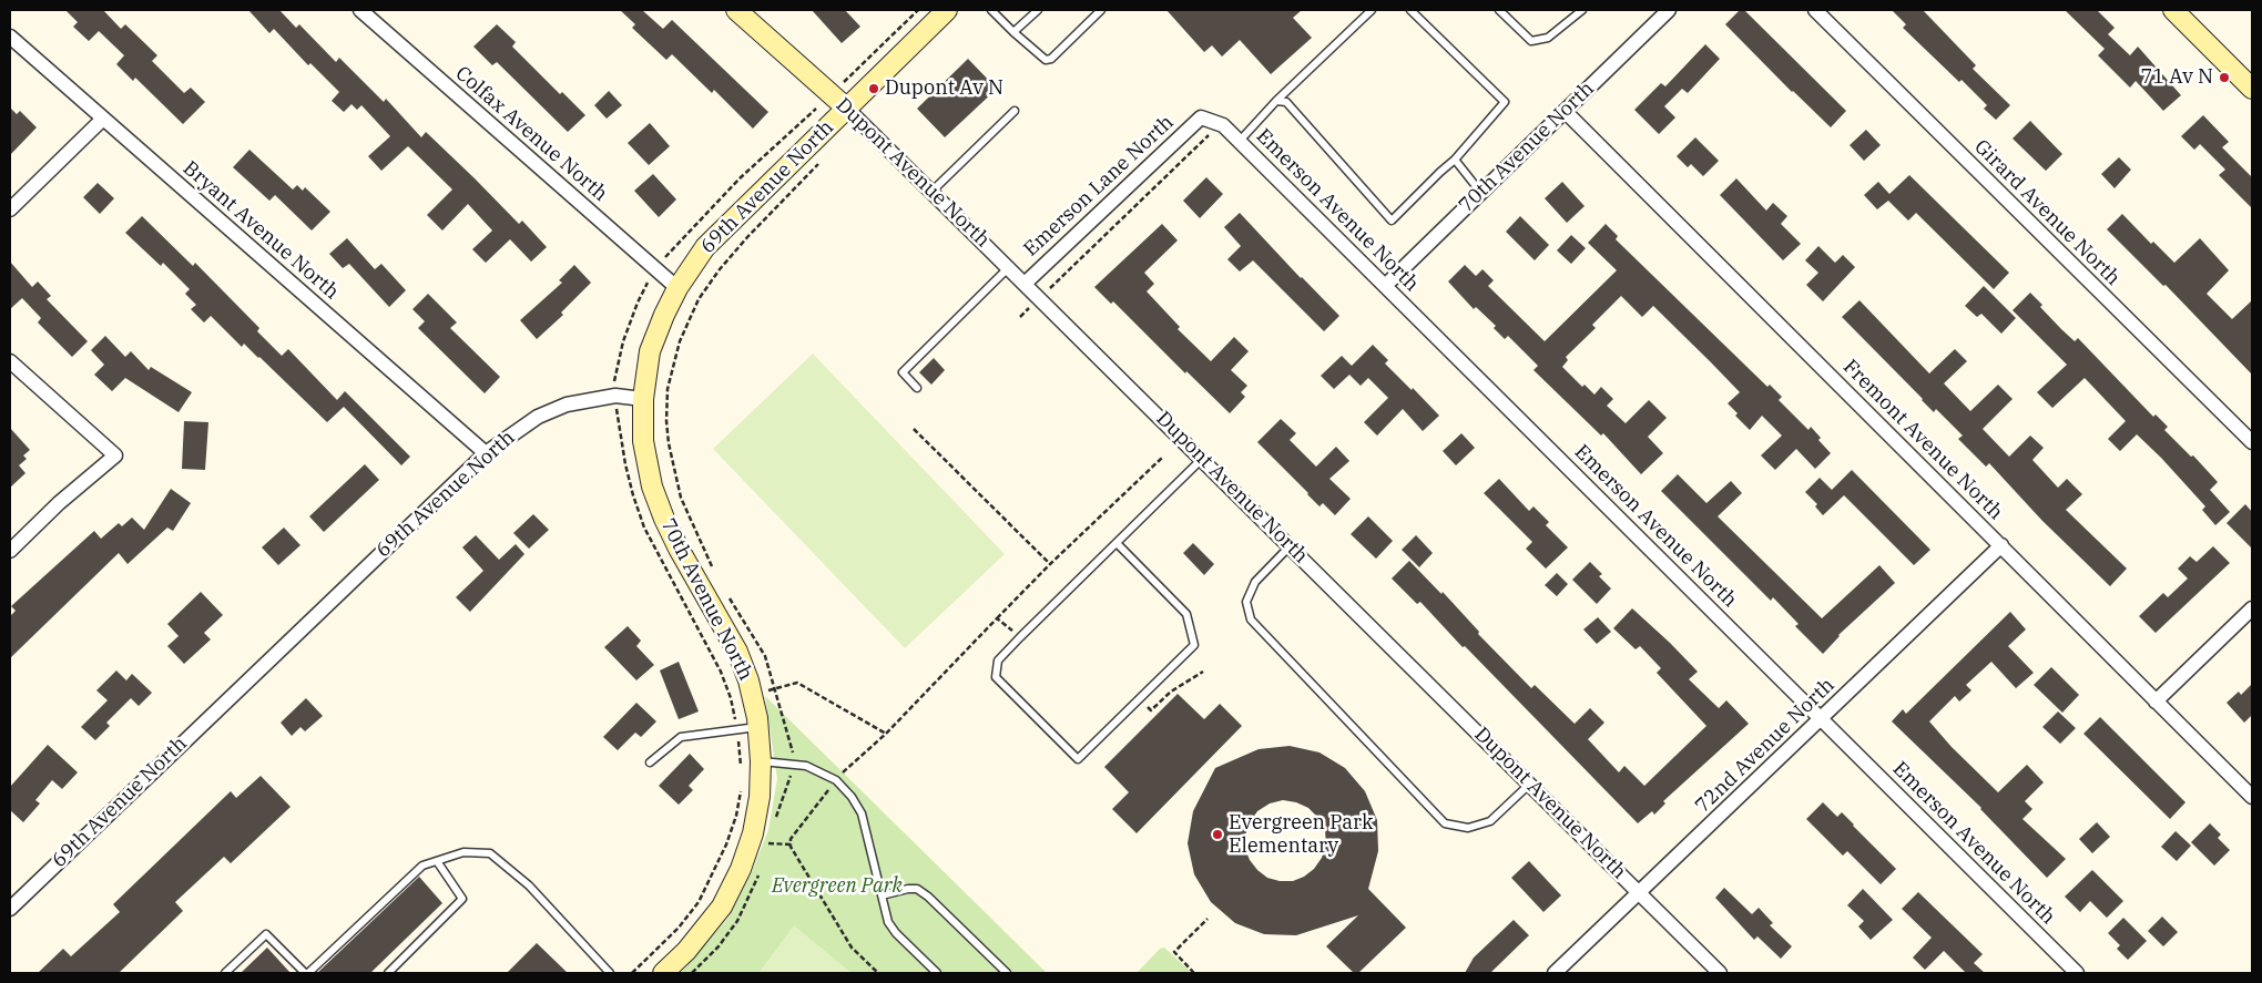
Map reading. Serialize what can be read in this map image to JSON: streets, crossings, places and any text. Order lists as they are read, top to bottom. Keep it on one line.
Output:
{"streets":{"street":["Colfax Avenue North","70th Avenue North","Dupont Avenue North","Emerson Lane North","69th Avenue North","Emerson Avenue North","Girard Avenue North","Bryant Avenue North","Fremont Avenue North","72nd Avenue North"]},"crossings":[["Colfax Avenue North","69th Avenue North"],["70th Avenue North","69th Avenue North"],["70th Avenue North","Emerson Avenue North"],["70th Avenue North","Fremont Avenue North"],["Dupont Avenue North","Emerson Lane North"],["Dupont Avenue North","69th Avenue North"],["Dupont Avenue North","72nd Avenue North"],["Emerson Lane North","Emerson Avenue North"],["69th Avenue North","Bryant Avenue North"],["Emerson Avenue North","72nd Avenue North"],["Fremont Avenue North","72nd Avenue North"]],"parks":["Evergreen Park"],"places":["71 Av N","Dupont Av N","Evergreen Park Elementary"]}
